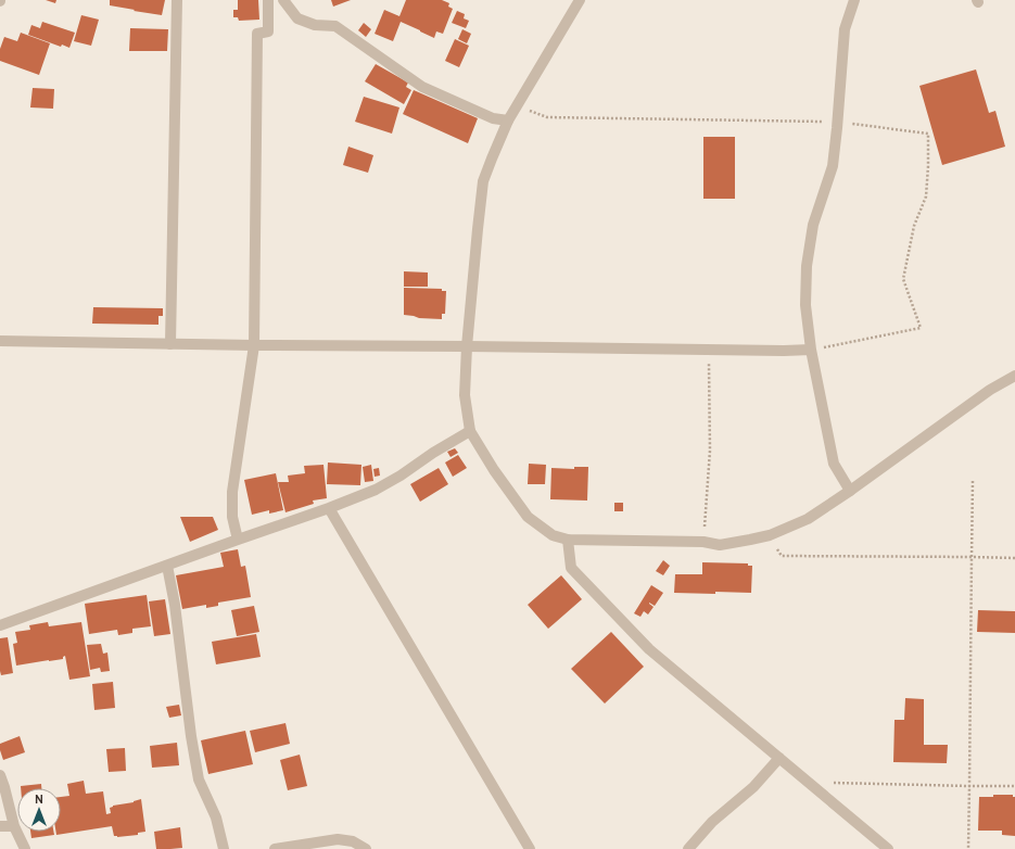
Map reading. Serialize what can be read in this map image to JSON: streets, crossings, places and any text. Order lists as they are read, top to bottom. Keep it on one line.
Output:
{"north":"top"}
